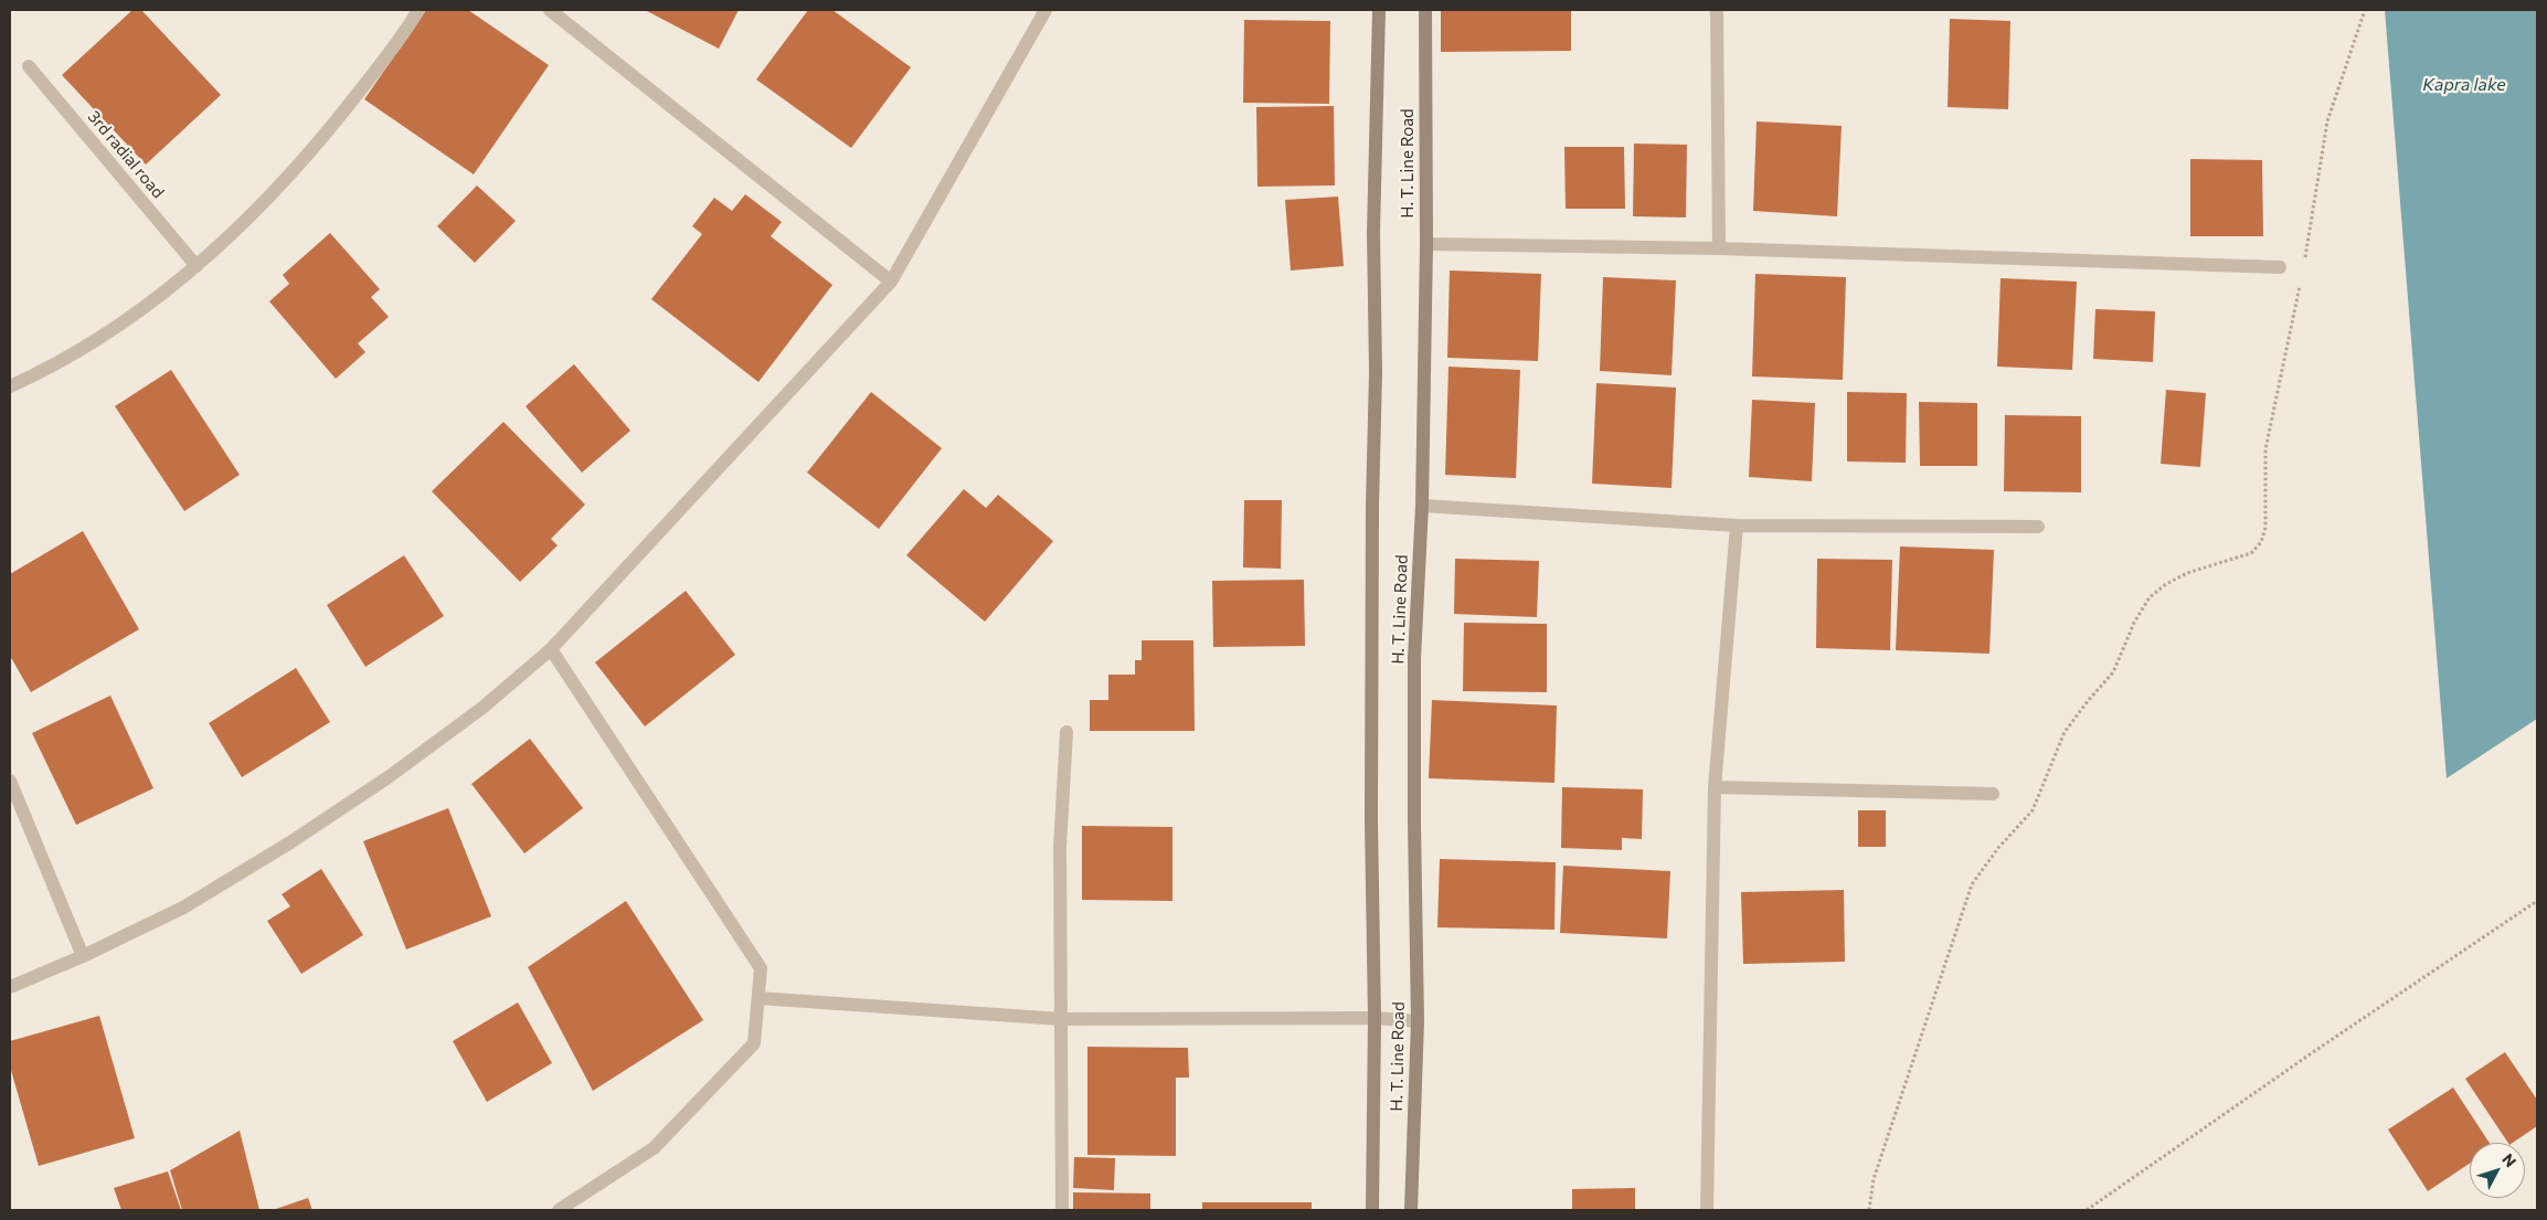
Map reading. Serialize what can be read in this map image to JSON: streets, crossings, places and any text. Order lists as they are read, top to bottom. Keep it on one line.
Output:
{"streets":{"street":["3rd radial road","H. T. Line Road"]},"water":["Kapra lake"],"north":"top right"}
